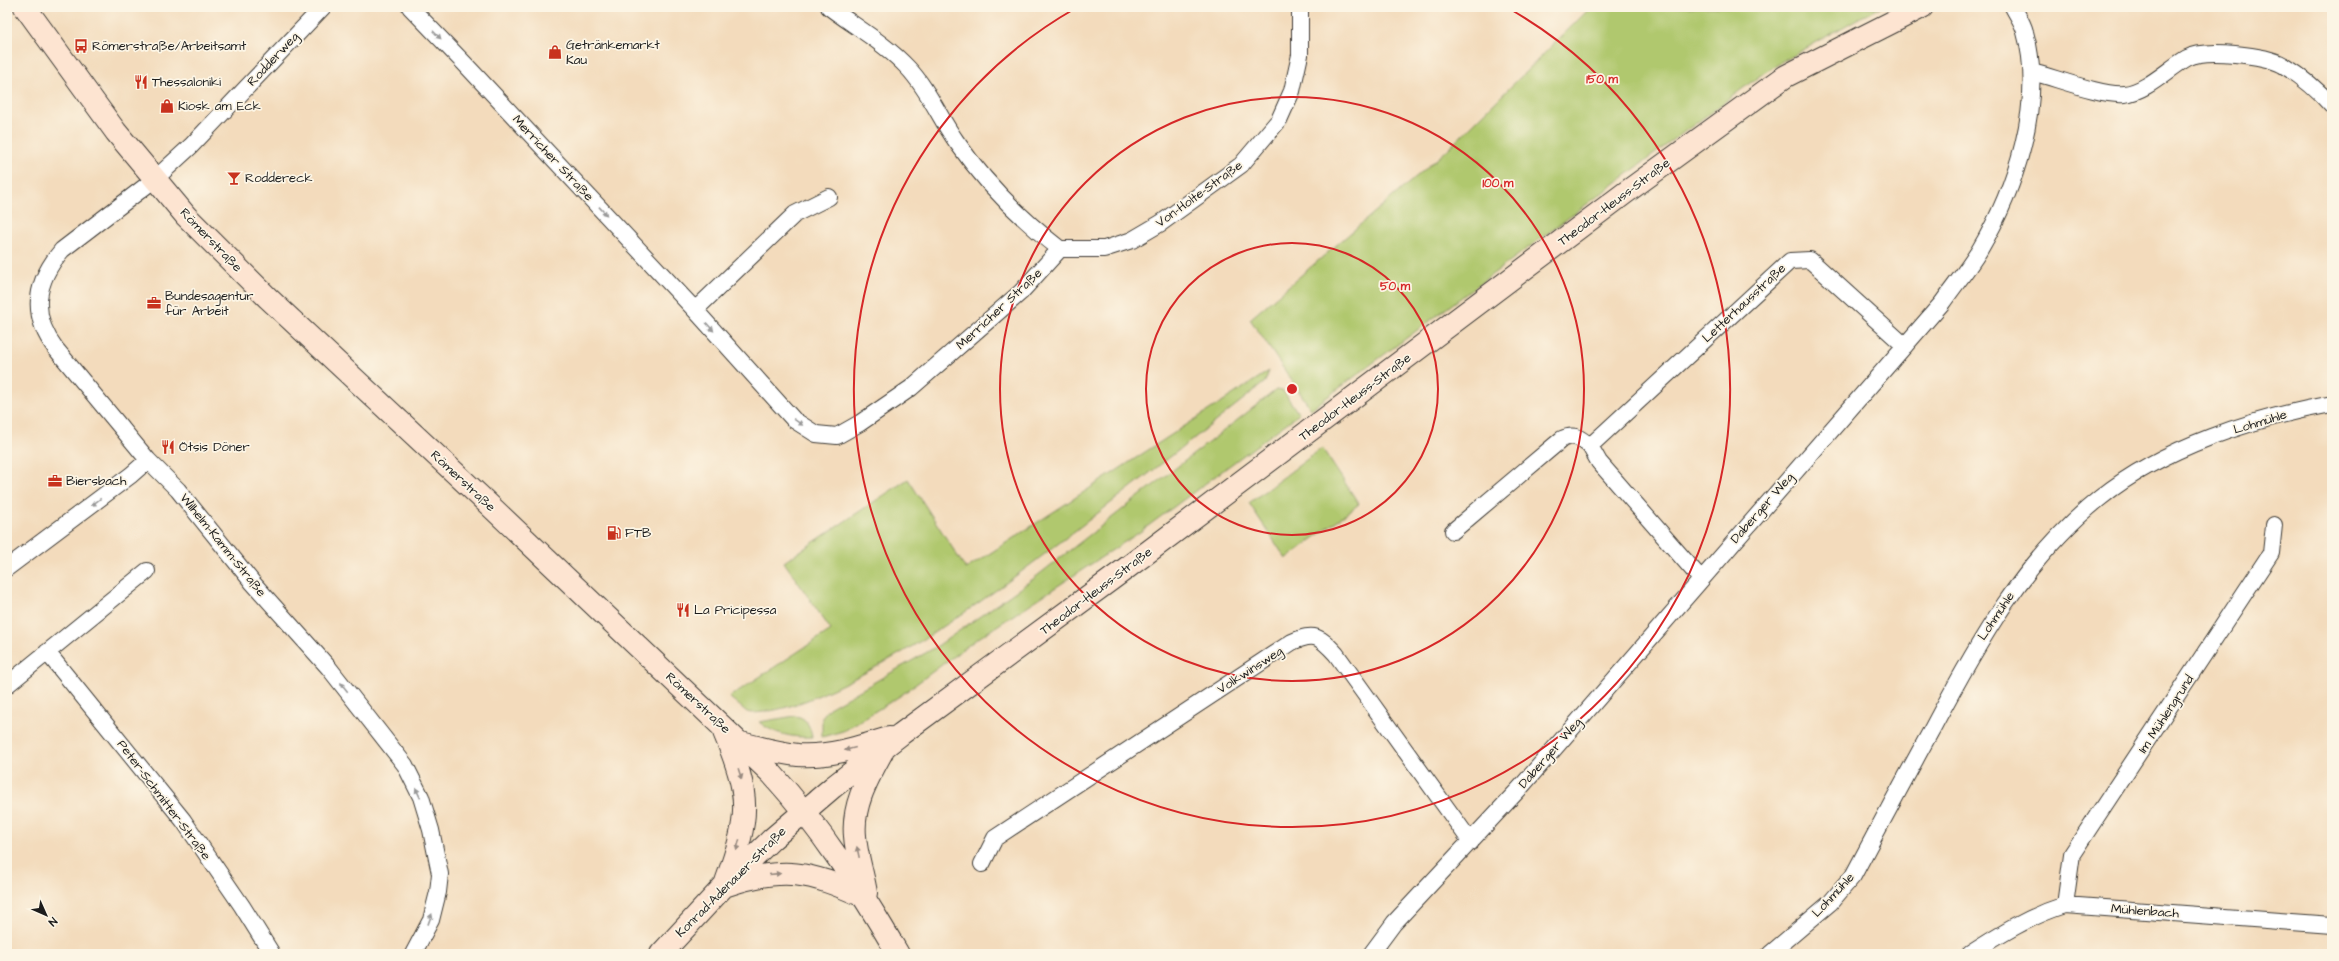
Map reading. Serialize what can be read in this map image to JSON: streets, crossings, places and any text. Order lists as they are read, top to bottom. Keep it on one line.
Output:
{"streets":{"main road":["Theodor-Heuss-Straße","Römerstraße","Konrad-Adenauer-Straße"],"street":["Rodderweg","Merricher Straße","Von-Holte-Straße","Letterhausstraße","Lohmühle","Daberger Weg","Wilhelm-Kamm-Straße","Volkwinsweg","Im Mühlengrund","Peter-Schmitter-Straße","Mühlenbach"]},"crossings":[["Rodderweg","Römerstraße"],["Rodderweg","Wilhelm-Kamm-Straße"],["Merricher Straße","Von-Holte-Straße"],["Theodor-Heuss-Straße","Römerstraße"],["Theodor-Heuss-Straße","Konrad-Adenauer-Straße"],["Römerstraße","Wilhelm-Kamm-Straße"],["Römerstraße","Konrad-Adenauer-Straße"],["Letterhausstraße","Daberger Weg"],["Daberger Weg","Volkwinsweg"],["Im Mühlengrund","Mühlenbach"]],"one_way":["Wilhelm-Kamm-Straße"],"places":{"bus stop":["Römerstraße/Arbeitsamt"],"shop":["Getränkemarkt Kau","Kiosk am Eck"],"restaurant":["Thessaloniki","Ötsis Döner","La Pricipessa"],"bar":["Roddereck"],"office":["Bundesagentur für Arbeit","Biersbach"],"fuel station":["FTB"]},"north":"bottom right","rings":["150 m","100 m","50 m"]}
